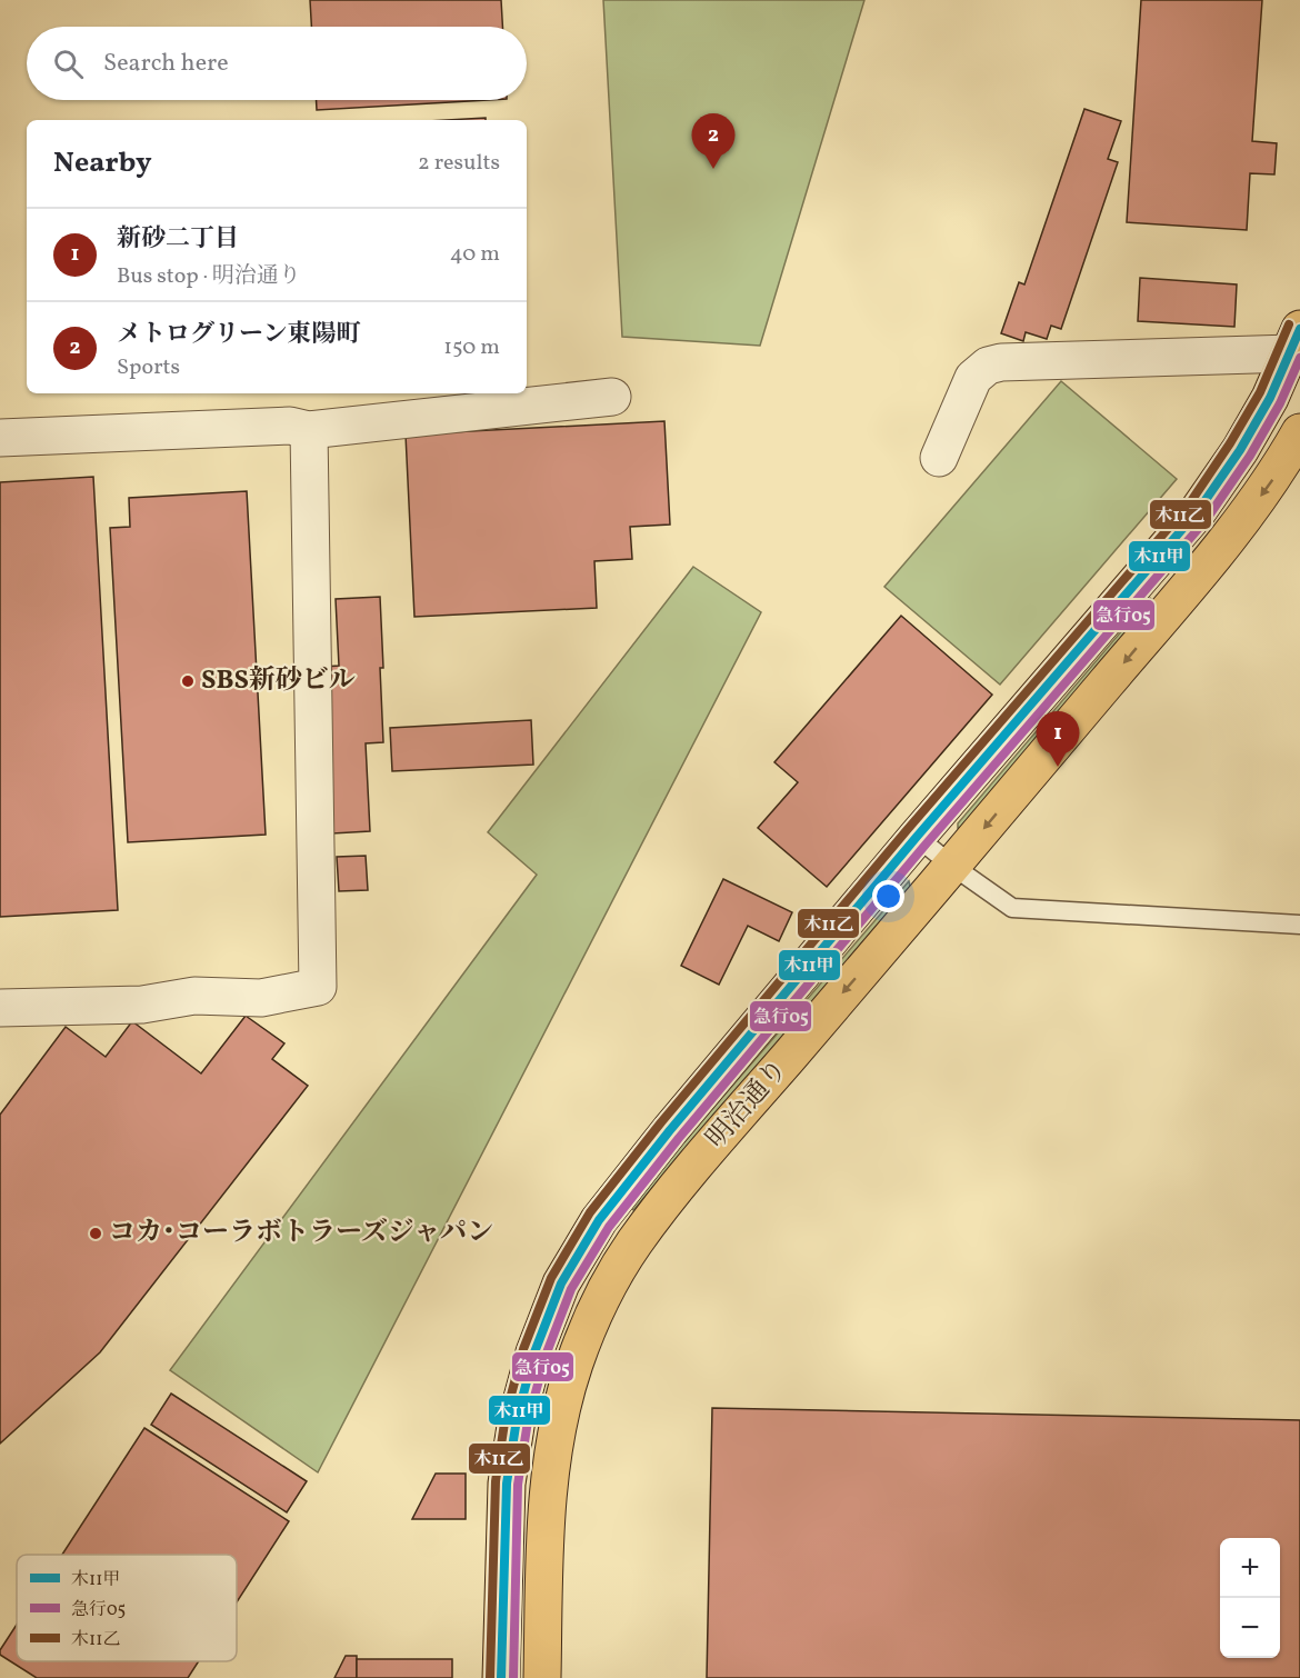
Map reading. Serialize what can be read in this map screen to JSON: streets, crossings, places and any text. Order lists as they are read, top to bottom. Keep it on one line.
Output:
{"streets":{"main road":["明治通り"]},"places":["SBS新砂ビル","コカ･コーラボトラーズジャパン"],"lines":["transit line 木11乙","transit line 木11甲","transit line 急行05"],"legend":["木11甲","急行05","木11乙"],"page":{"search":"Search here","pins":["2","1"],"heading":["Nearby","2 results"],"list":[{"mark":"1","name":"新砂二丁目","note":"Bus stop · 明治通り","value":"40 m"},{"mark":"2","name":"メトログリーン東陽町","note":"Sports","value":"150 m"}],"map_buttons":["+","−"]}}
